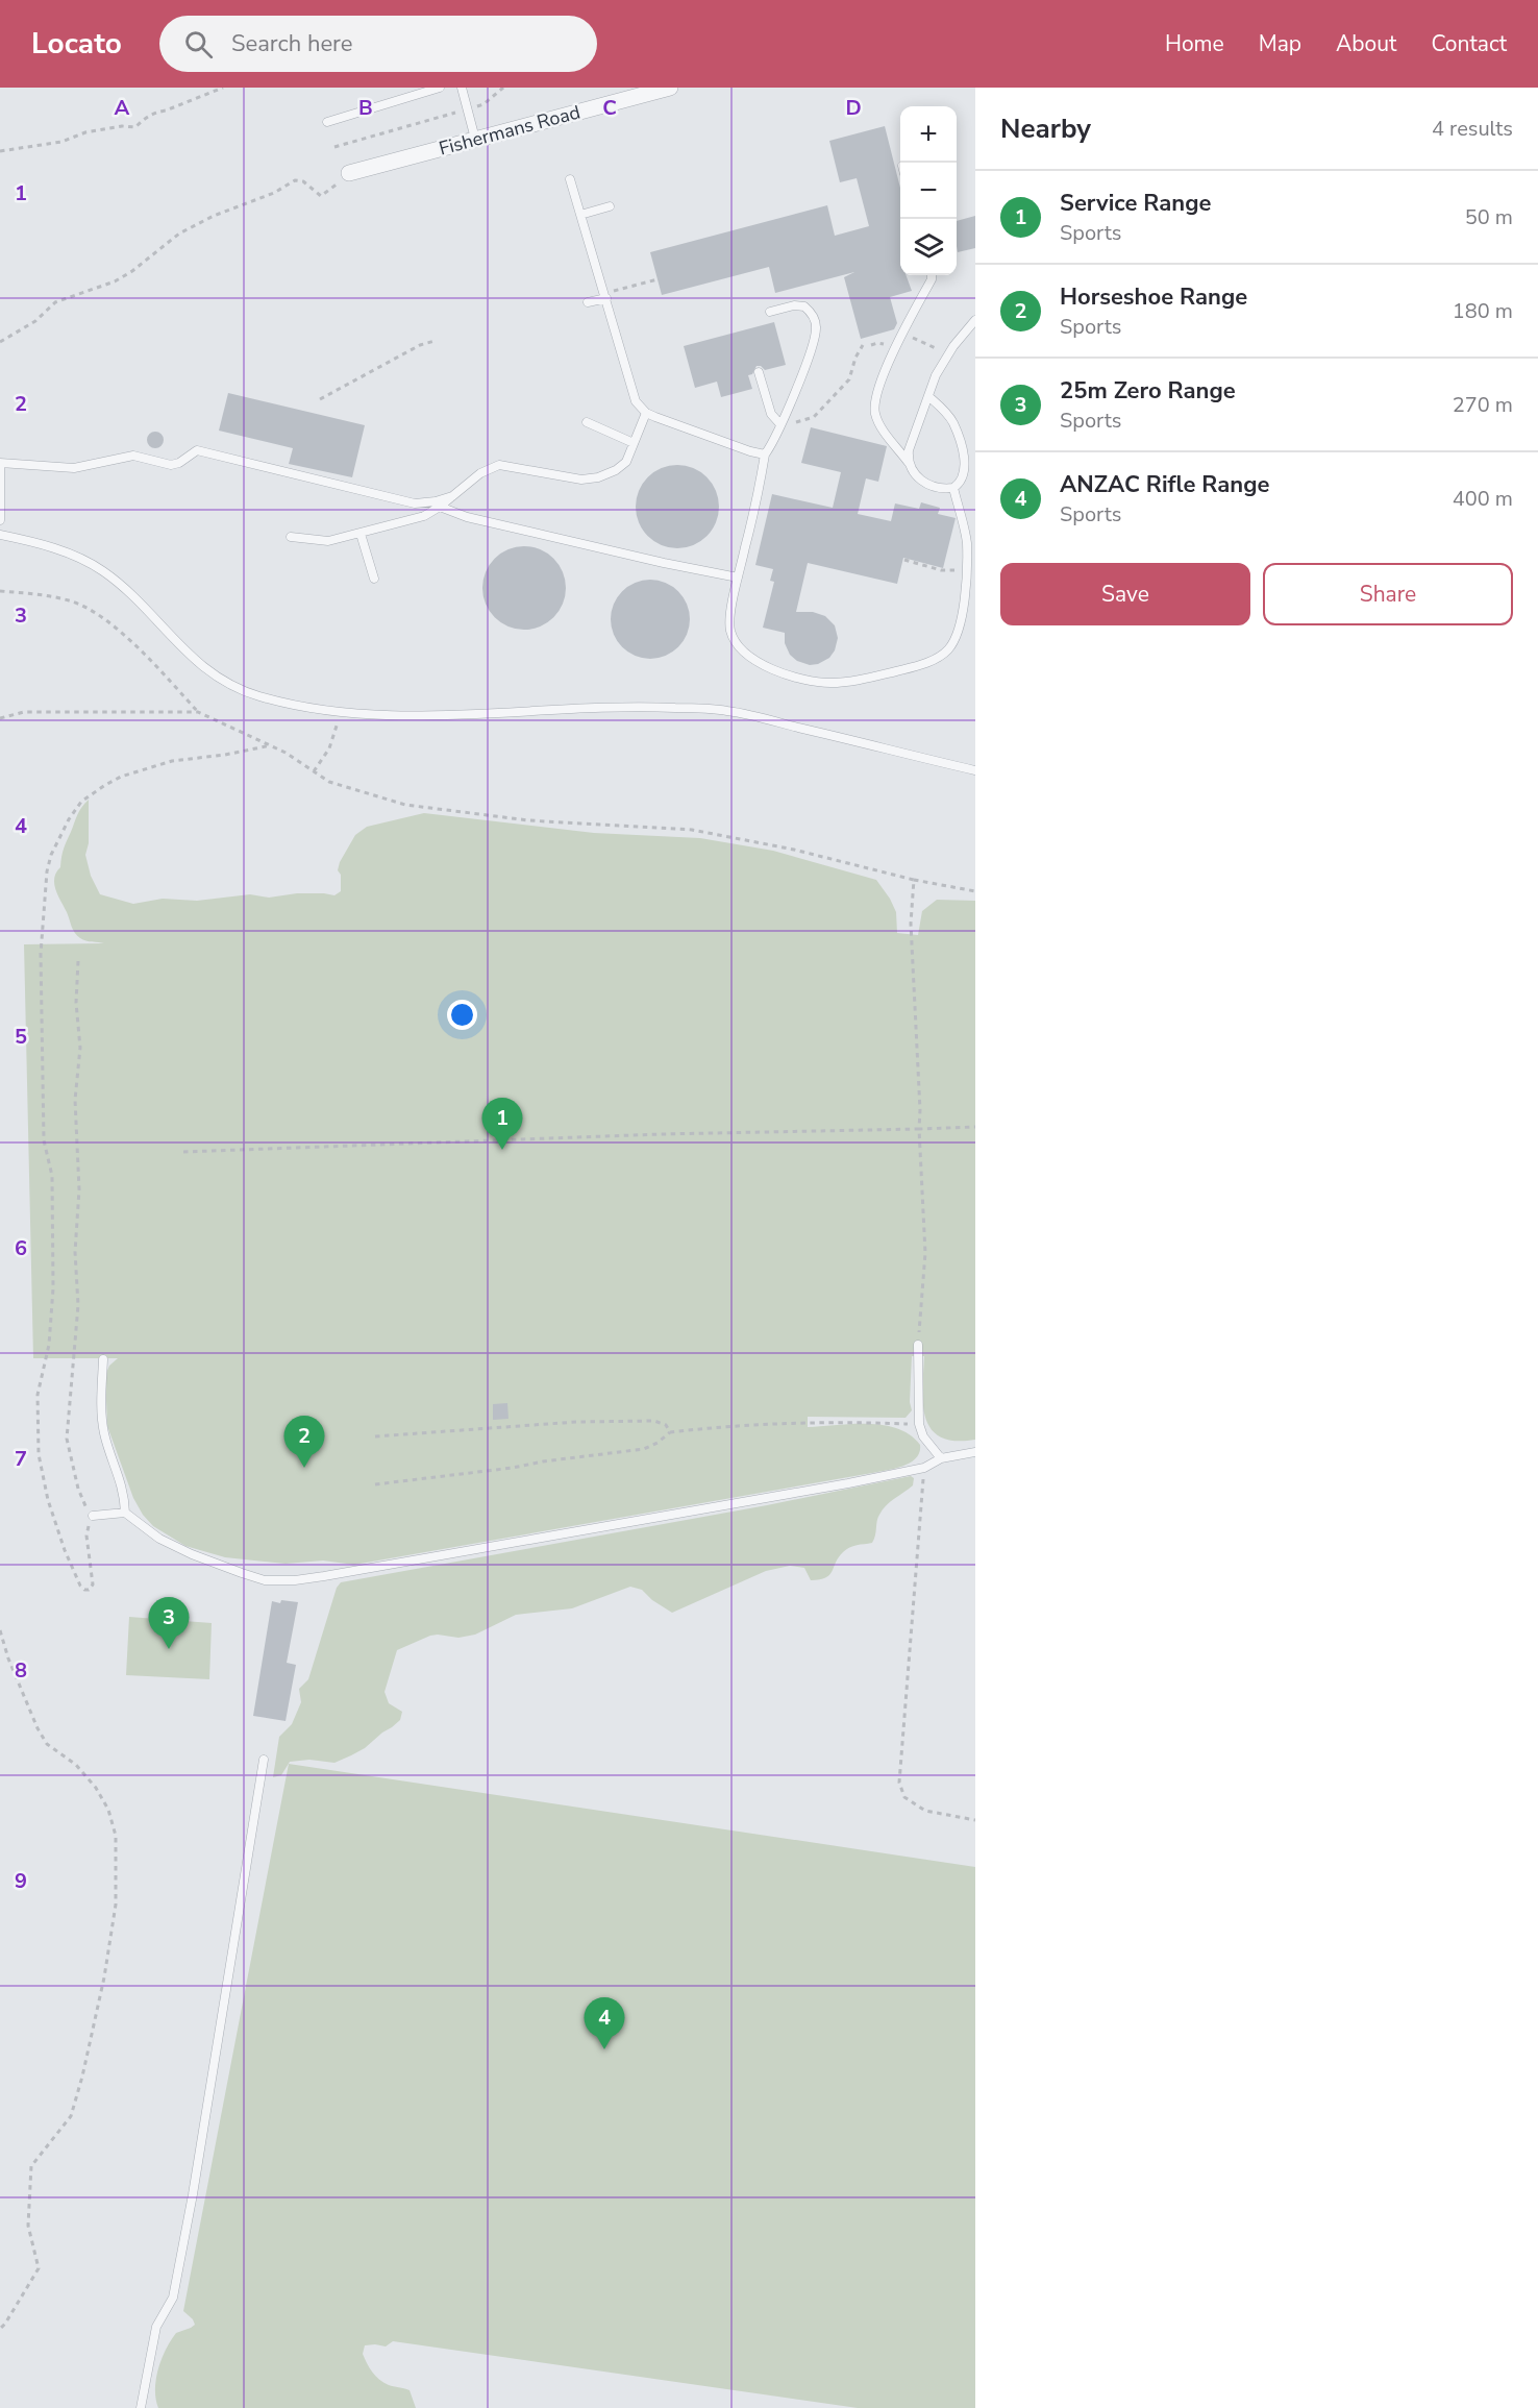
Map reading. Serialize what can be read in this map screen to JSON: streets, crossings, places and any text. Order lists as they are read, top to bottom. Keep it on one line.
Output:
{"streets":{"street":["Fishermans Road"]},"page":{"header":"Locato","search":"Search here","nav":["Home","Map","About","Contact"],"heading":["Nearby","4 results"],"map_buttons":["+","−"],"list":[{"mark":"1","name":"Service Range","note":"Sports","value":"50 m"},{"mark":"2","name":"Horseshoe Range","note":"Sports","value":"180 m"},{"mark":"3","name":"25m Zero Range","note":"Sports","value":"270 m"},{"mark":"4","name":"ANZAC Rifle Range","note":"Sports","value":"400 m"}],"buttons":["Save","Share"],"pins":["1","2","3","4"]},"grid":{"columns":["A","B","C","D"],"rows":["1","2","3","4","5","6","7","8","9"]}}
